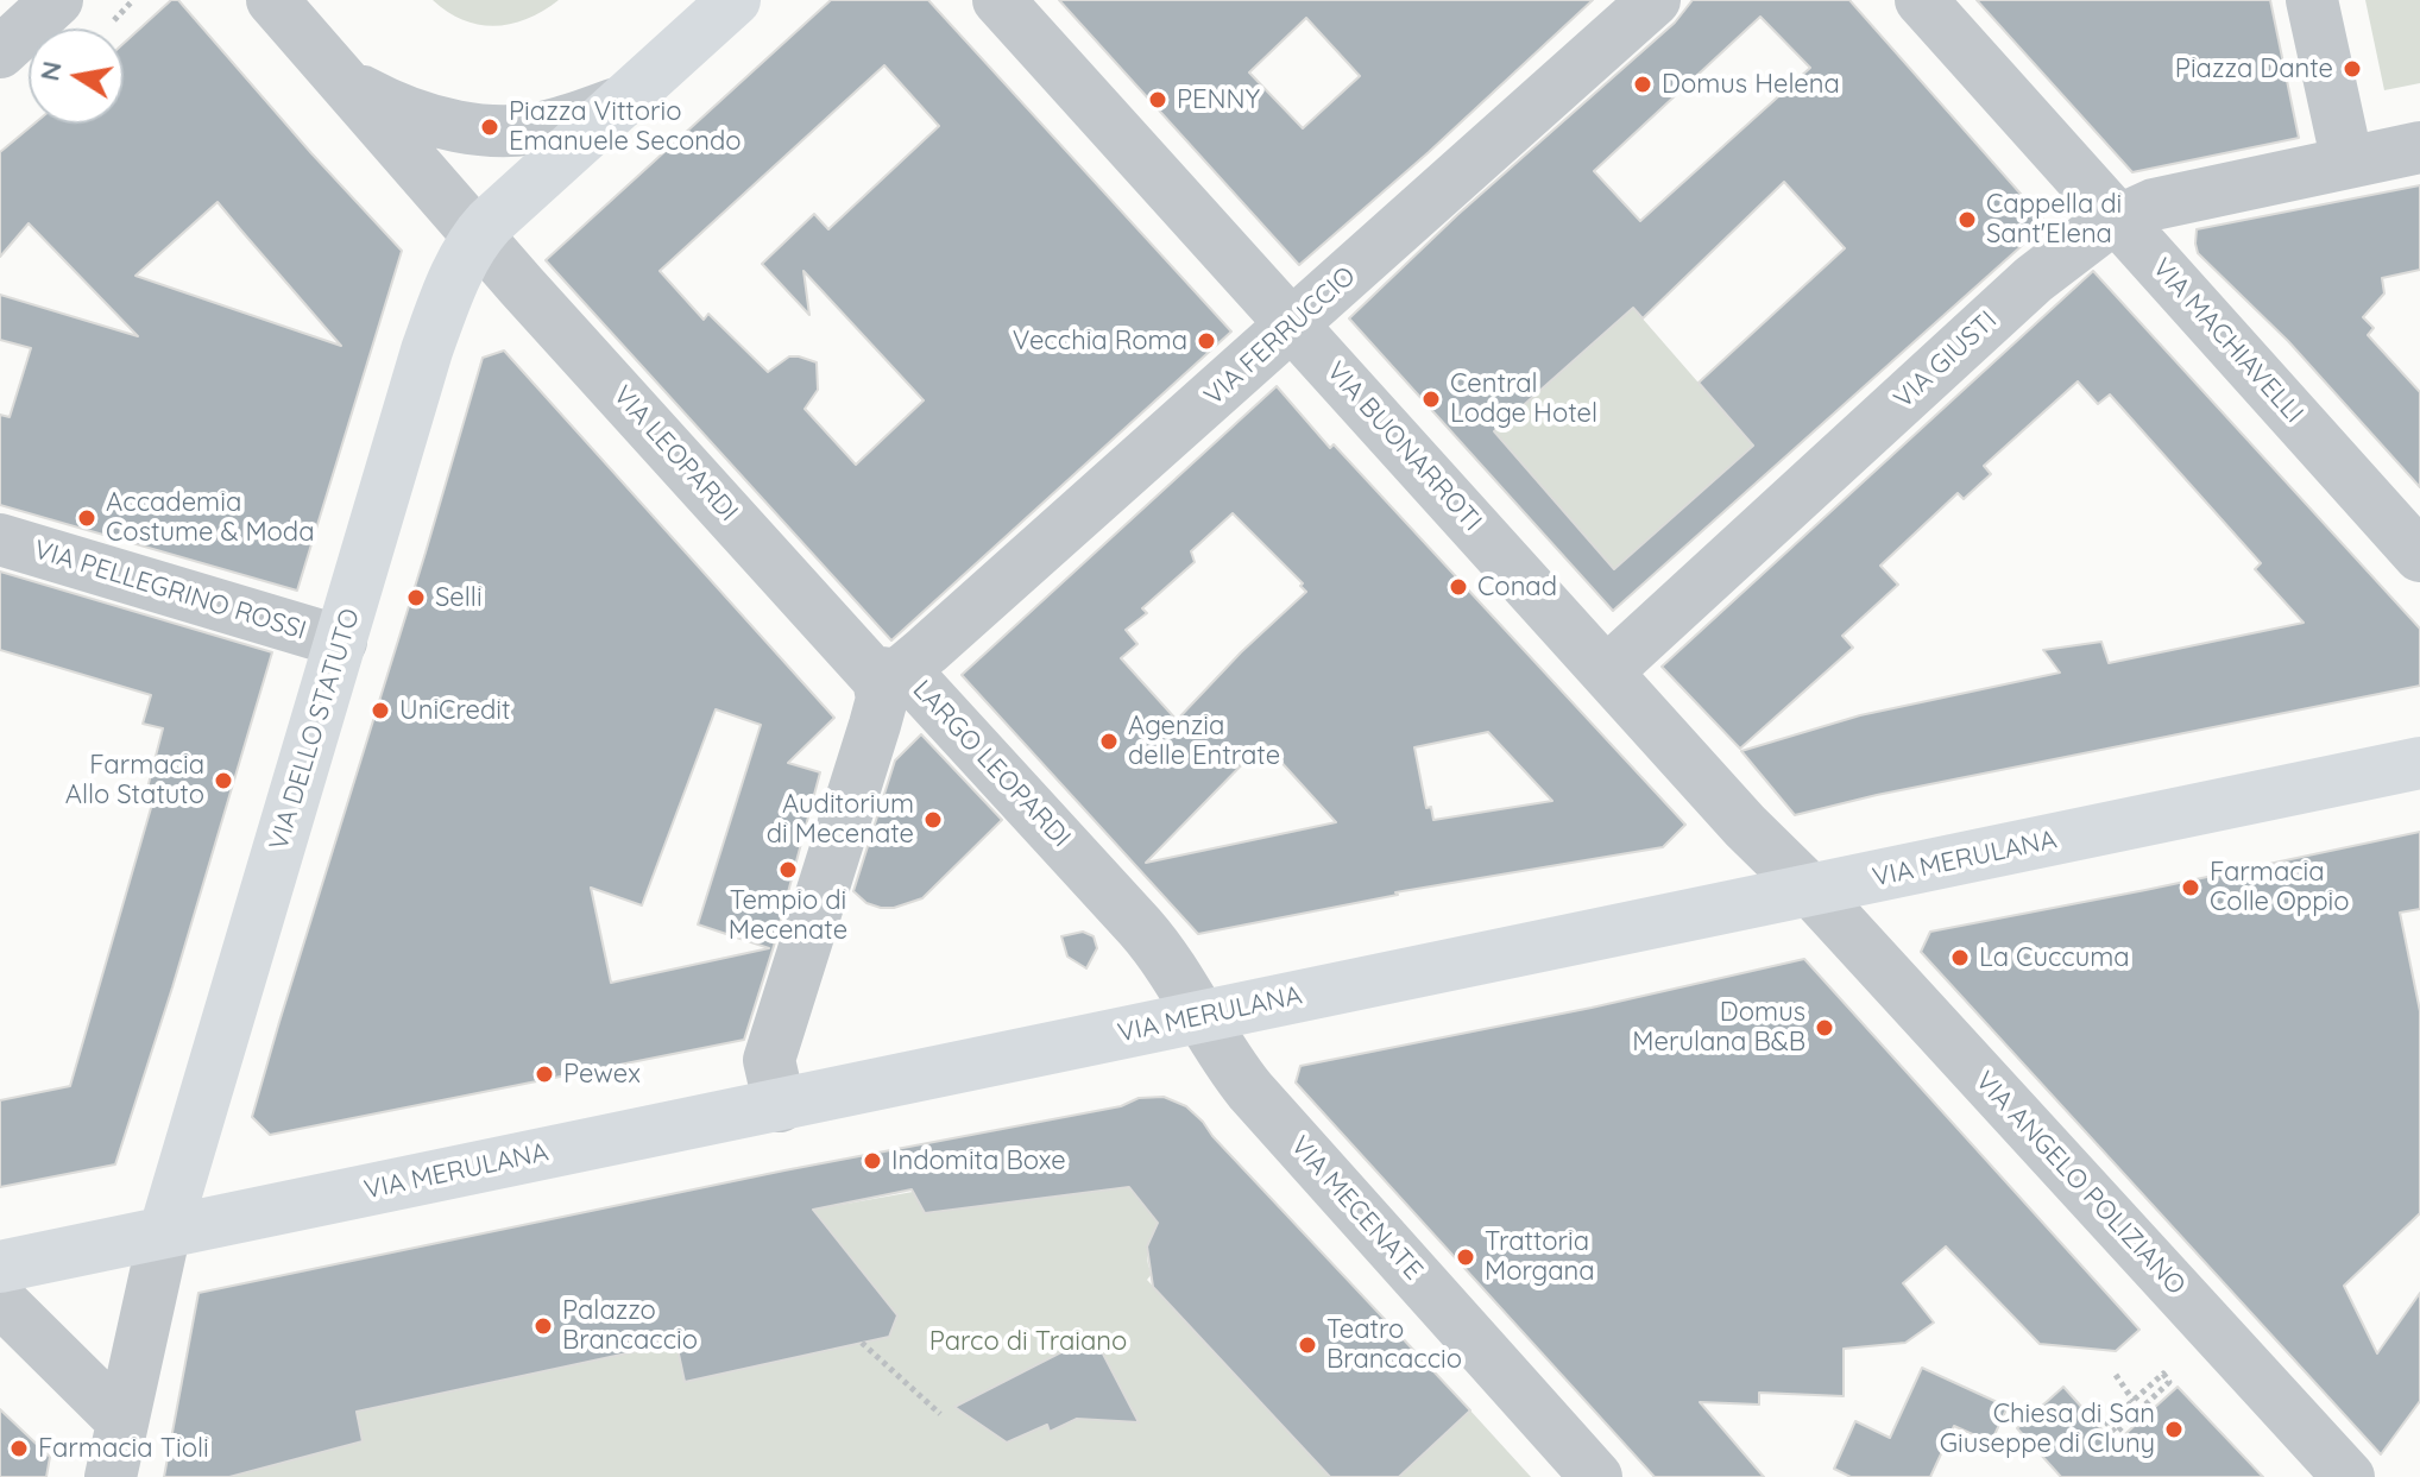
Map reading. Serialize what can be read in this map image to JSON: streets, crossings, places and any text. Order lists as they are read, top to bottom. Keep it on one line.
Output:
{"streets":{"main road":["VIA DELLO STATUTO","VIA MERULANA"],"street":["VIA FERRUCCIO","VIA MACHIAVELLI","VIA GIUSTI","VIA BUONARROTI","VIA LEOPARDI","VIA PELLEGRINO ROSSI","LARGO LEOPARDI","VIA ANGELO POLIZIANO","VIA MECENATE"]},"crossings":[["VIA FERRUCCIO","VIA BUONARROTI"],["VIA FERRUCCIO","VIA LEOPARDI"],["VIA FERRUCCIO","LARGO LEOPARDI"],["VIA MACHIAVELLI","VIA GIUSTI"],["VIA GIUSTI","VIA BUONARROTI"],["VIA BUONARROTI","VIA MERULANA"],["VIA BUONARROTI","VIA ANGELO POLIZIANO"],["VIA LEOPARDI","VIA DELLO STATUTO"],["VIA LEOPARDI","LARGO LEOPARDI"],["VIA PELLEGRINO ROSSI","VIA DELLO STATUTO"],["VIA DELLO STATUTO","VIA MERULANA"],["LARGO LEOPARDI","VIA MERULANA"],["LARGO LEOPARDI","VIA MECENATE"],["VIA MERULANA","VIA ANGELO POLIZIANO"],["VIA MERULANA","VIA MECENATE"]],"parks":["Parco di Traiano"],"places":["Piazza Dante","Domus Helena","PENNY","Piazza Vittorio Emanuele Secondo","Cappella di Sant'Elena","Vecchia Roma","Central Lodge Hotel","Accademia Costume & Moda","Conad","Selli","UniCredit","Agenzia delle Entrate","Farmacia Allo Statuto","Auditorium di Mecenate","Tempio di Mecenate","Farmacia Colle Oppio","La Cuccuma","Domus Merulana B&B","Pewex","Indomita Boxe","Trattoria Morgana","Palazzo Brancaccio","Teatro Brancaccio","Chiesa di San Giuseppe di Cluny","Farmacia Tioli"],"north":"left"}
